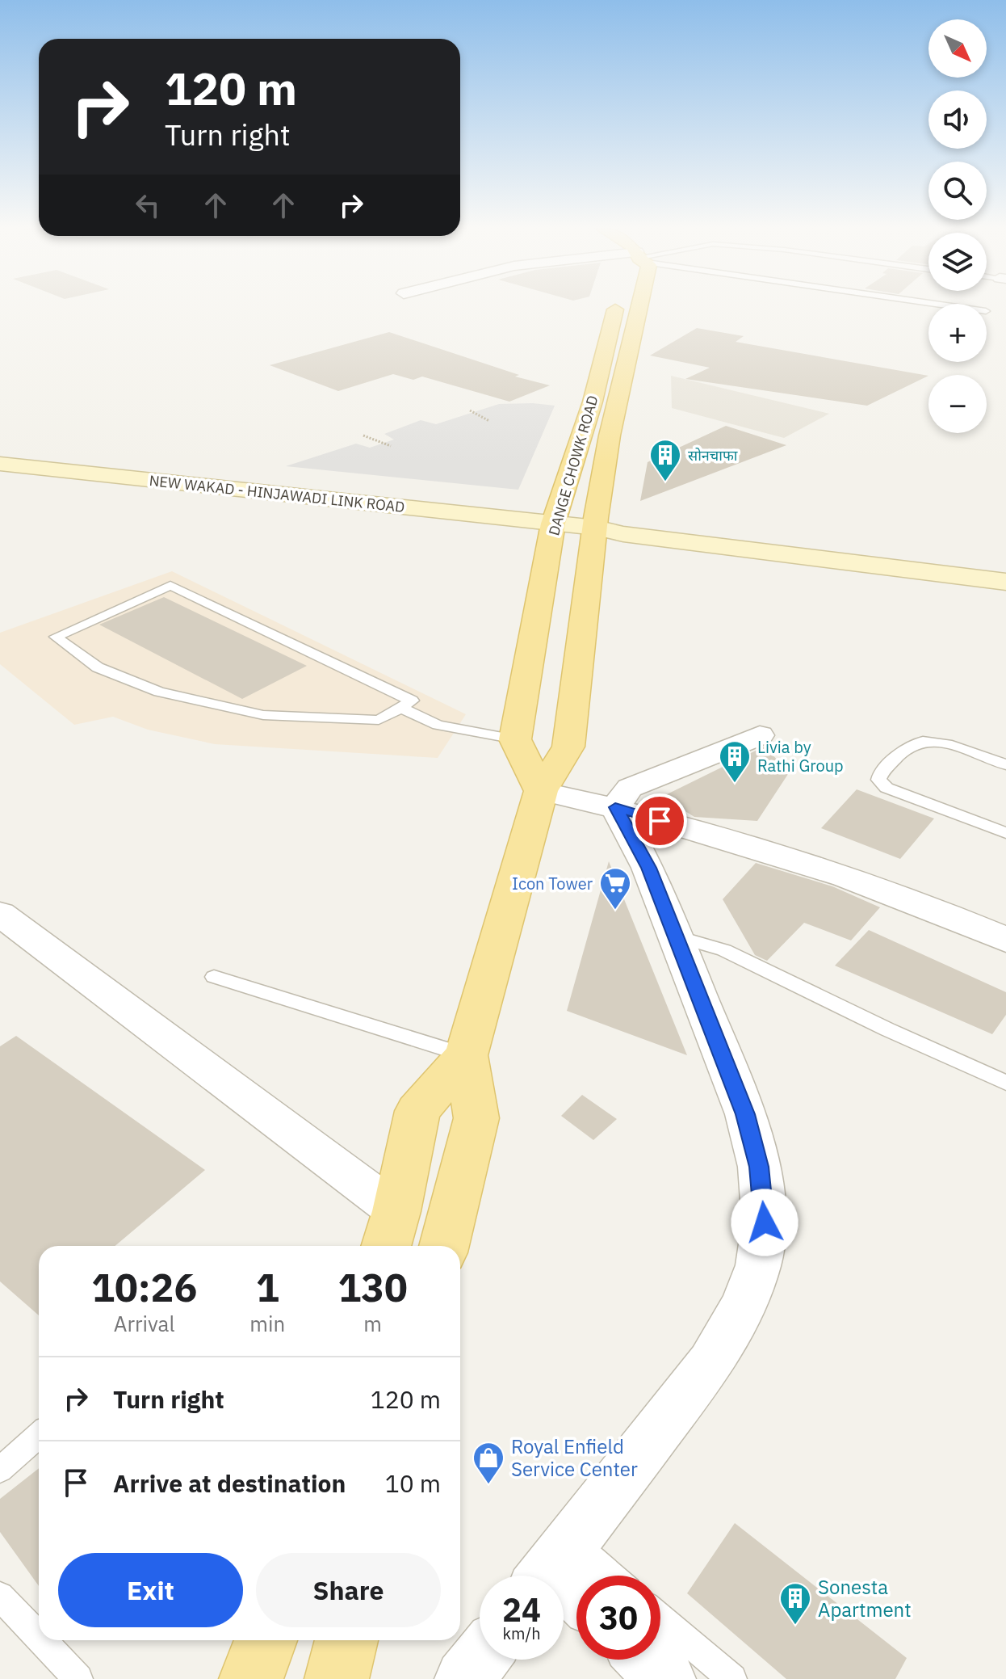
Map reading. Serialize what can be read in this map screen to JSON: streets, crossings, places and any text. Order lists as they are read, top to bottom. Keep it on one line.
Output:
{"streets":{"main road":["DANGE CHOWK ROAD","NEW WAKAD - HINJAWADI LINK ROAD"]},"crossings":[["DANGE CHOWK ROAD","NEW WAKAD - HINJAWADI LINK ROAD"]],"places":{"building":["सोनचाफा","Livia by Rathi Group","Sonesta Apartment"],"supermarket":["Icon Tower"],"shop":["Royal Enfield Service Center"]},"north":"bottom right","page":{"map_buttons":["+","−"],"turn":["120 m","Turn right"],"eta":["10:26","Arrival","1","min","130","m"],"list":[{"name":"Turn right","value":"120 m"},{"name":"Arrive at destination","value":"10 m"}],"buttons":["Exit","Share"],"speed":"24 km/h","limit":"30"}}
